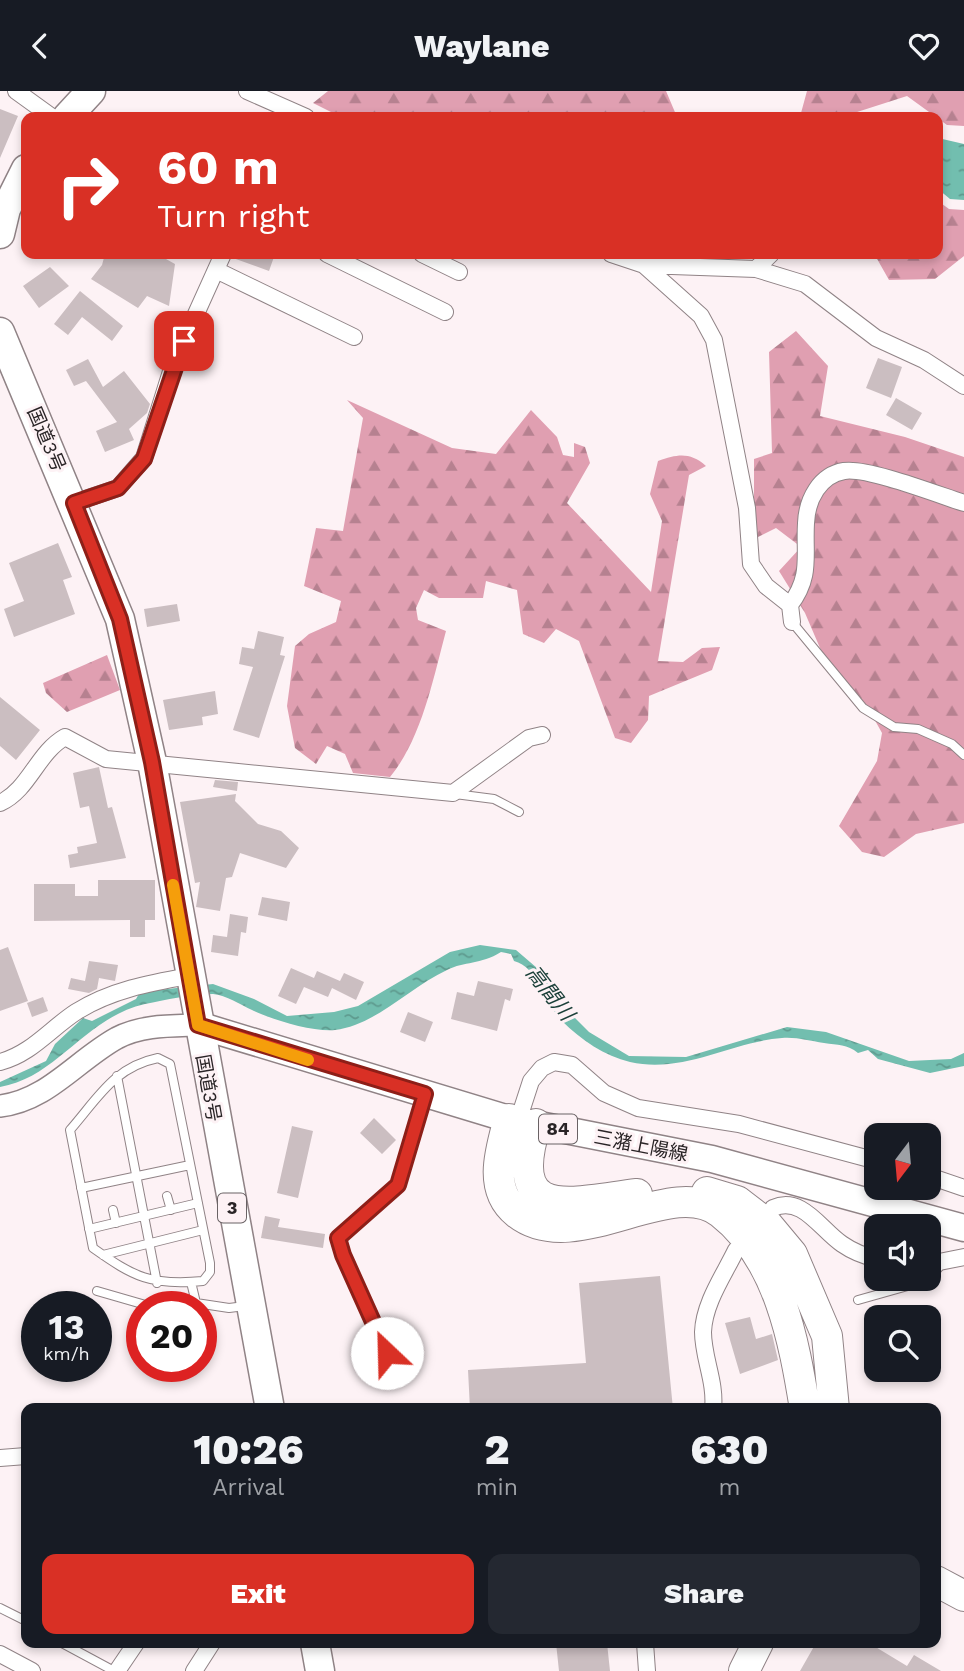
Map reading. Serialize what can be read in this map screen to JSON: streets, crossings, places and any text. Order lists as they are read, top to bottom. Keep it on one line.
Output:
{"streets":{"highway":["国道3号","3"],"main road":["84","三潴上陽線"]},"crossings":[["国道3号","三潴上陽線"]],"water":["高間川"],"north":"bottom","page":{"header":"Waylane","turn":["60 m","Turn right"],"speed":"13 km/h","limit":"20","eta":["10:26","Arrival","2","min","630","m"],"buttons":["Exit","Share"]}}
